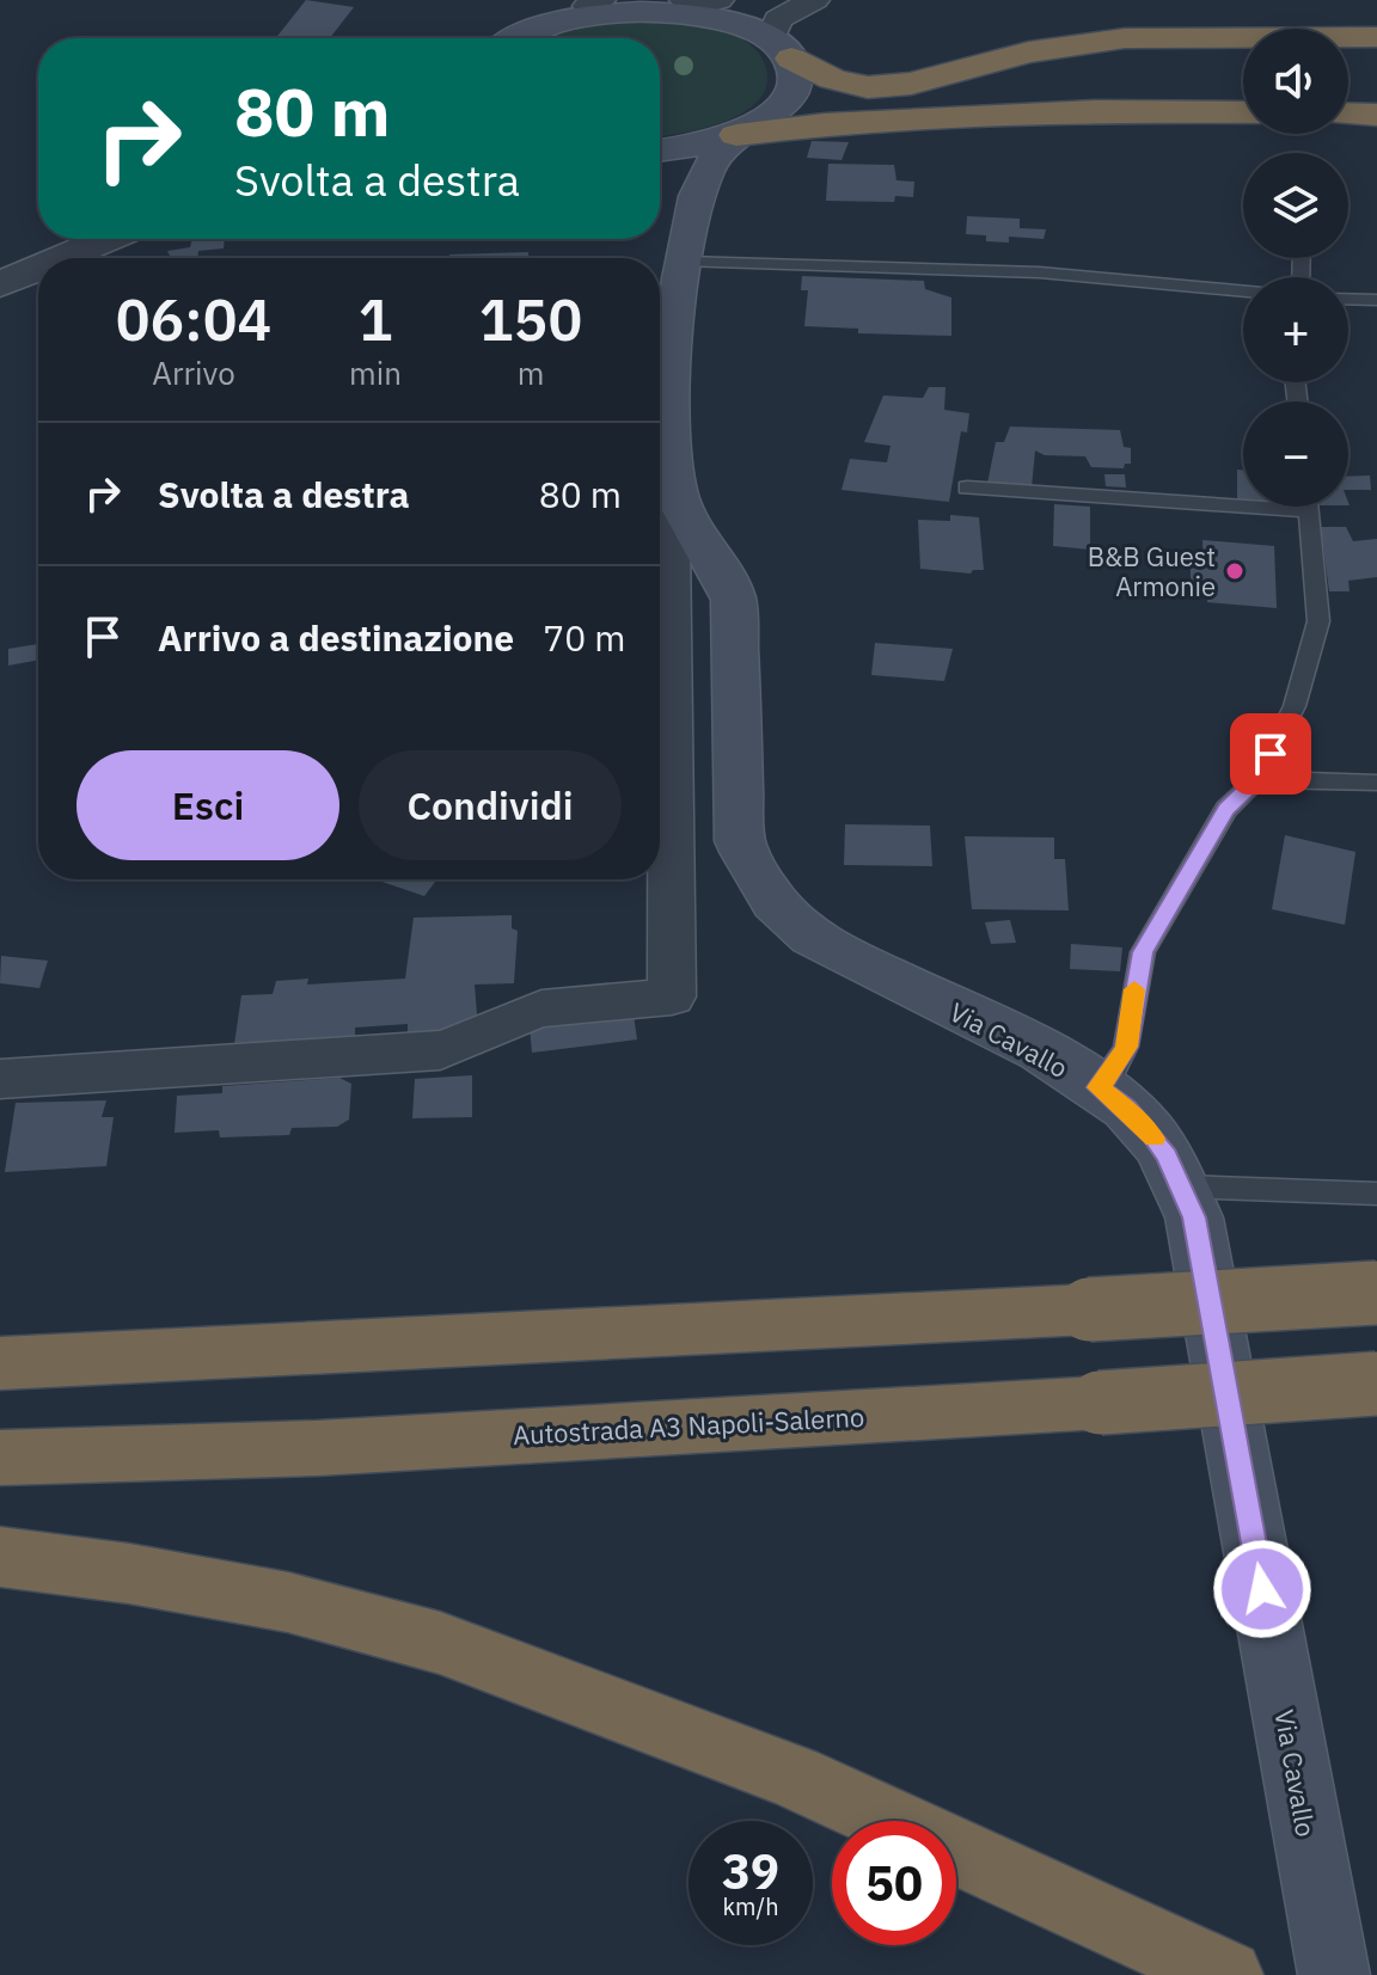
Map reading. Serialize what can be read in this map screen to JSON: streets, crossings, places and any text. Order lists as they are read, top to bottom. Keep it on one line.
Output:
{"streets":{"highway":["Autostrada A3 Napoli-Salerno"],"main road":["Via Cavallo"]},"places":["B&B Guest Armonie"],"page":{"map_buttons":["+","−"],"turn":["80 m","Svolta a destra"],"eta":["06:04","Arrivo","1","min","150","m"],"list":[{"name":"Svolta a destra","value":"80 m"},{"name":"Arrivo a destinazione","value":"70 m"}],"buttons":["Esci","Condividi"],"speed":"39 km/h","limit":"50"}}
